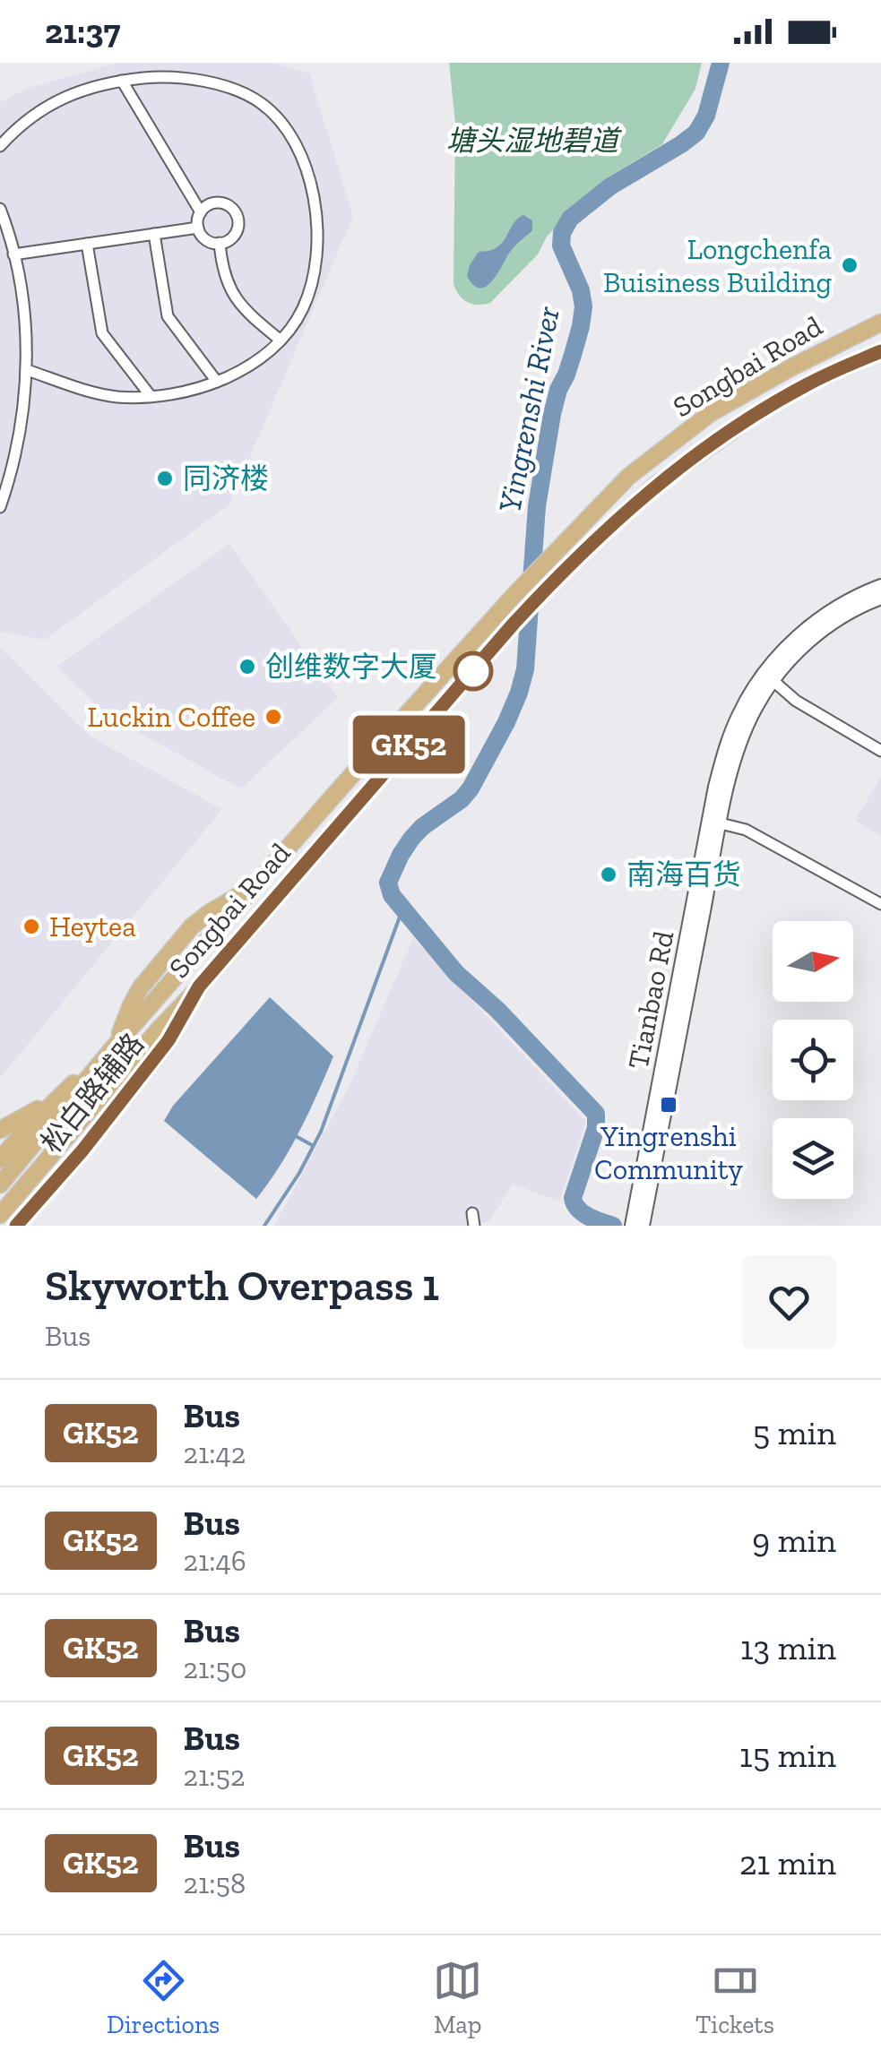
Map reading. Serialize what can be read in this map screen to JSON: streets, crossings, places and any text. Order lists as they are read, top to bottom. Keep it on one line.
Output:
{"streets":{"main road":["Songbai Road","松白路辅路"],"street":["Tianbao Rd"]},"crossings":[["Songbai Road","松白路辅路"]],"water":["Yingrenshi River"],"parks":["塘头湿地碧道"],"places":{"other":["Longchenfa Buisiness Building","同济楼","创维数字大厦","Luckin Coffee","南海百货","Heytea"],"transit":["Yingrenshi Community"]},"lines":["bus line GK52"],"north":"right","page":{"status":"21:37","on_map":"GK52","heading":["Skyworth Overpass 1","Bus"],"list":[{"mark":"GK52","name":"Bus","note":"21:42","value":"5 min"},{"mark":"GK52","name":"Bus","note":"21:46","value":"9 min"},{"mark":"GK52","name":"Bus","note":"21:50","value":"13 min"},{"mark":"GK52","name":"Bus","note":"21:52","value":"15 min"},{"mark":"GK52","name":"Bus","note":"21:58","value":"21 min"}],"tabs":["Directions","Map","Tickets"]}}
